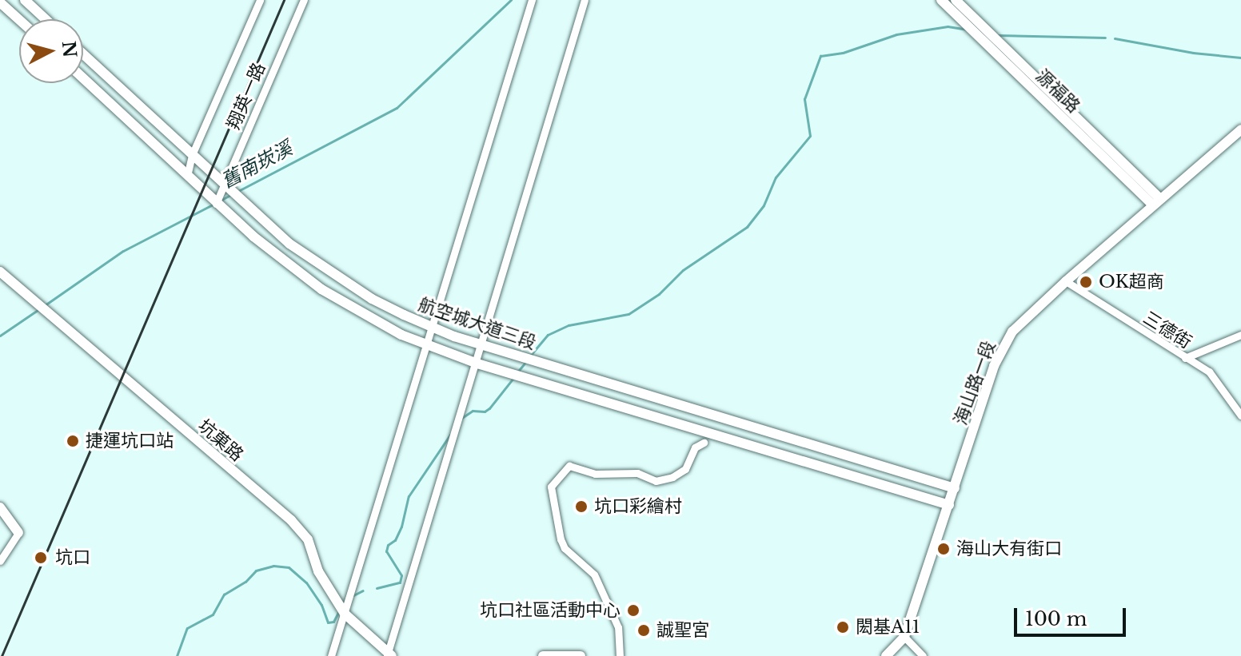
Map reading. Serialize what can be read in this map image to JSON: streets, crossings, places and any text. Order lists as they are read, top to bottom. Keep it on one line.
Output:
{"streets":{"street":["源福路","翔英一路","航空城大道三段","三德街","海山路一段","坑菓路"]},"crossings":[["源福路","海山路一段"],["翔英一路","航空城大道三段"],["航空城大道三段","海山路一段"],["三德街","海山路一段"]],"water":["舊南崁溪"],"places":["OK超商","捷運坑口站","坑口彩繪村","海山大有街口","坑口","坑口社區活動中心","閎基A11","誠聖宮"],"scale_bar":"100 m","north":"right"}
